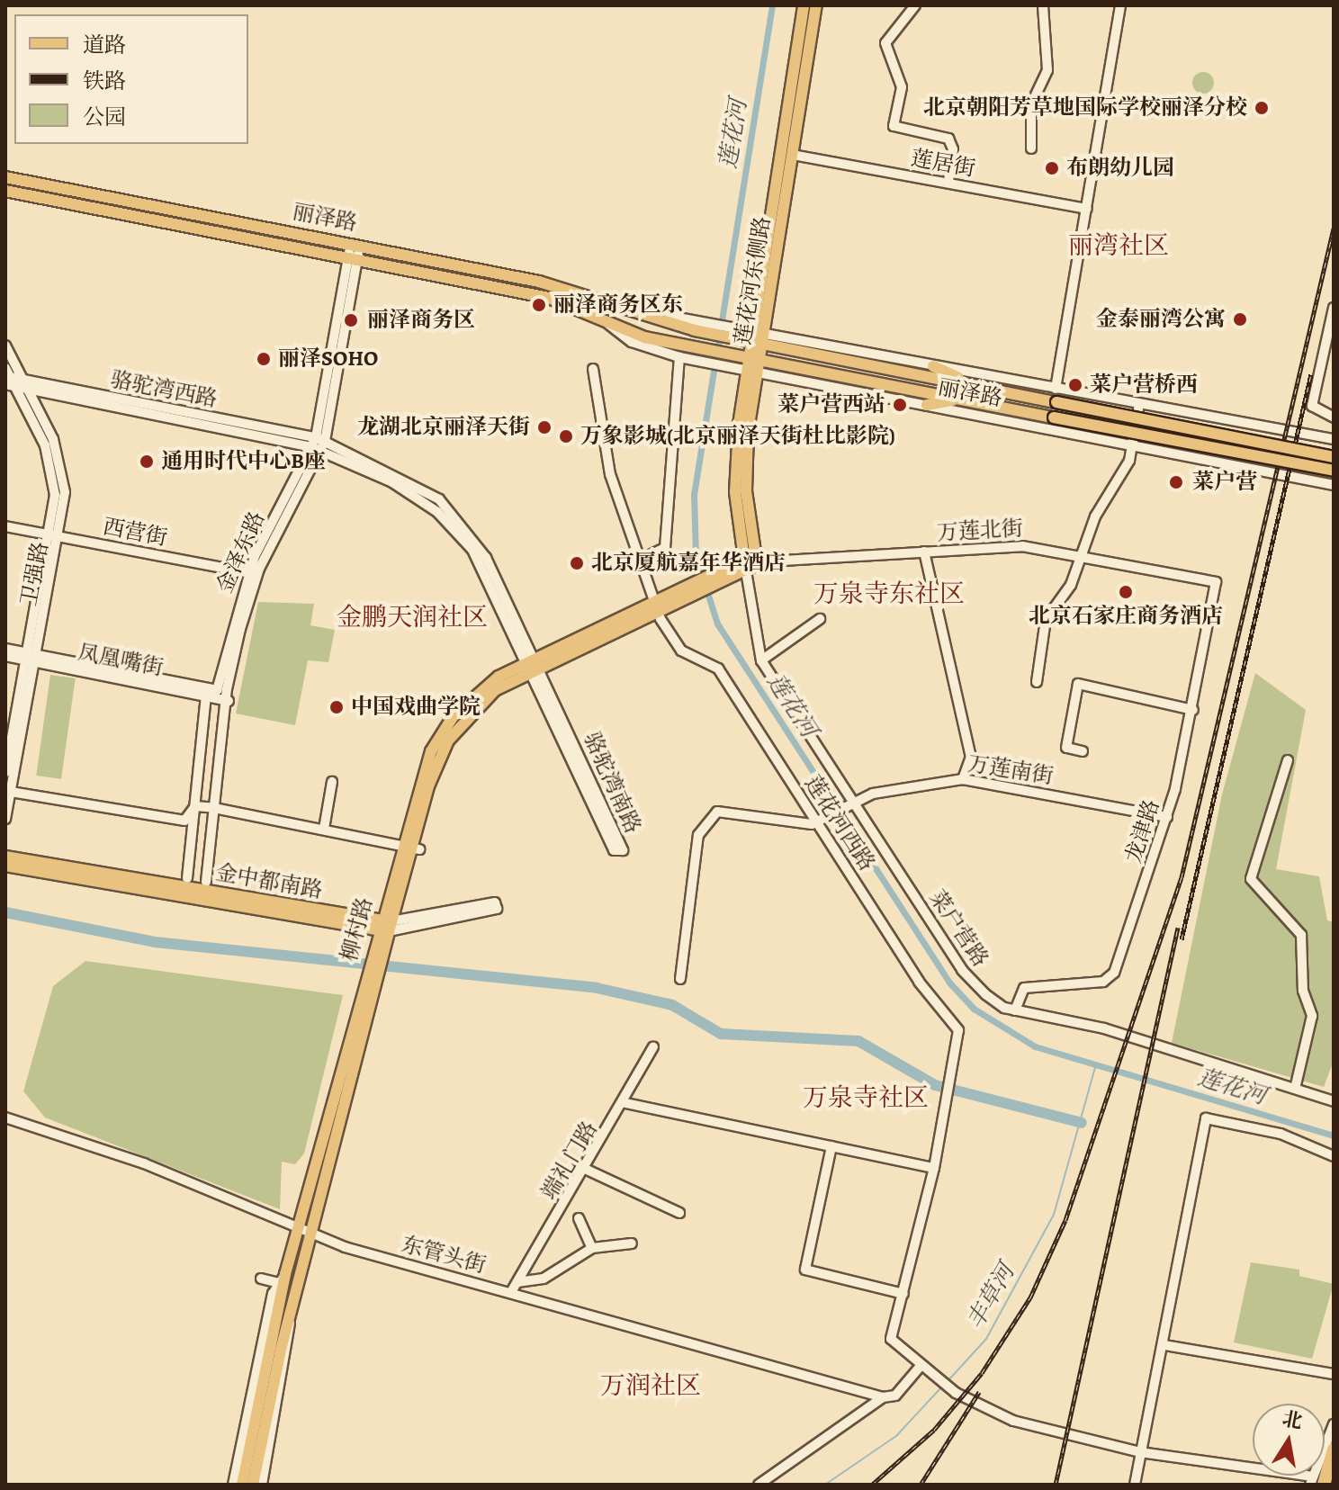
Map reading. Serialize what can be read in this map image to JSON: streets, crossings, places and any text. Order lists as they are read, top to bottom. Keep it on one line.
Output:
{"streets":{"main road":["丽泽路","莲花河东侧路","金中都南路","柳村路"],"street":["莲居街","骆驼湾西路","万莲北街","西营街","金泽东路","卫强路","凤凰嘴街","万莲南街","骆驼湾南路","莲花河西路","龙津路","菜户营路","端礼门路","东管头街"]},"crossings":[["莲居街","莲花河东侧路"],["丽泽路","莲花河东侧路"],["丽泽路","金泽东路"],["莲花河东侧路","万莲北街"],["莲花河东侧路","菜户营路"],["莲花河东侧路","柳村路"],["骆驼湾西路","金泽东路"],["骆驼湾西路","卫强路"],["骆驼湾西路","骆驼湾南路"],["万莲北街","龙津路"],["万莲北街","菜户营路"],["万莲北街","柳村路"],["西营街","金泽东路"],["西营街","卫强路"],["金泽东路","凤凰嘴街"],["金泽东路","骆驼湾南路"],["卫强路","凤凰嘴街"],["万莲南街","龙津路"],["万莲南街","菜户营路"],["骆驼湾南路","柳村路"],["莲花河西路","柳村路"],["龙津路","菜户营路"],["金中都南路","柳村路"],["菜户营路","柳村路"],["柳村路","东管头街"],["端礼门路","东管头街"]],"districts":["丽湾社区","万泉寺东社区","金鹏天润社区","万泉寺社区","万润社区"],"water":["莲花河","丰草河"],"places":["北京朝阳芳草地国际学校丽泽分校","布朗幼儿园","丽泽商务区东","金泰丽湾公寓","丽泽商务区","丽泽SOHO","菜户营桥西","菜户营西站","龙湖北京丽泽天街","万象影城(北京丽泽天街杜比影院)","通用时代中心B座","菜户营","北京厦航嘉年华酒店","北京石家庄商务酒店","中国戏曲学院"],"legend":["道路","铁路","公园"],"north":"top"}
